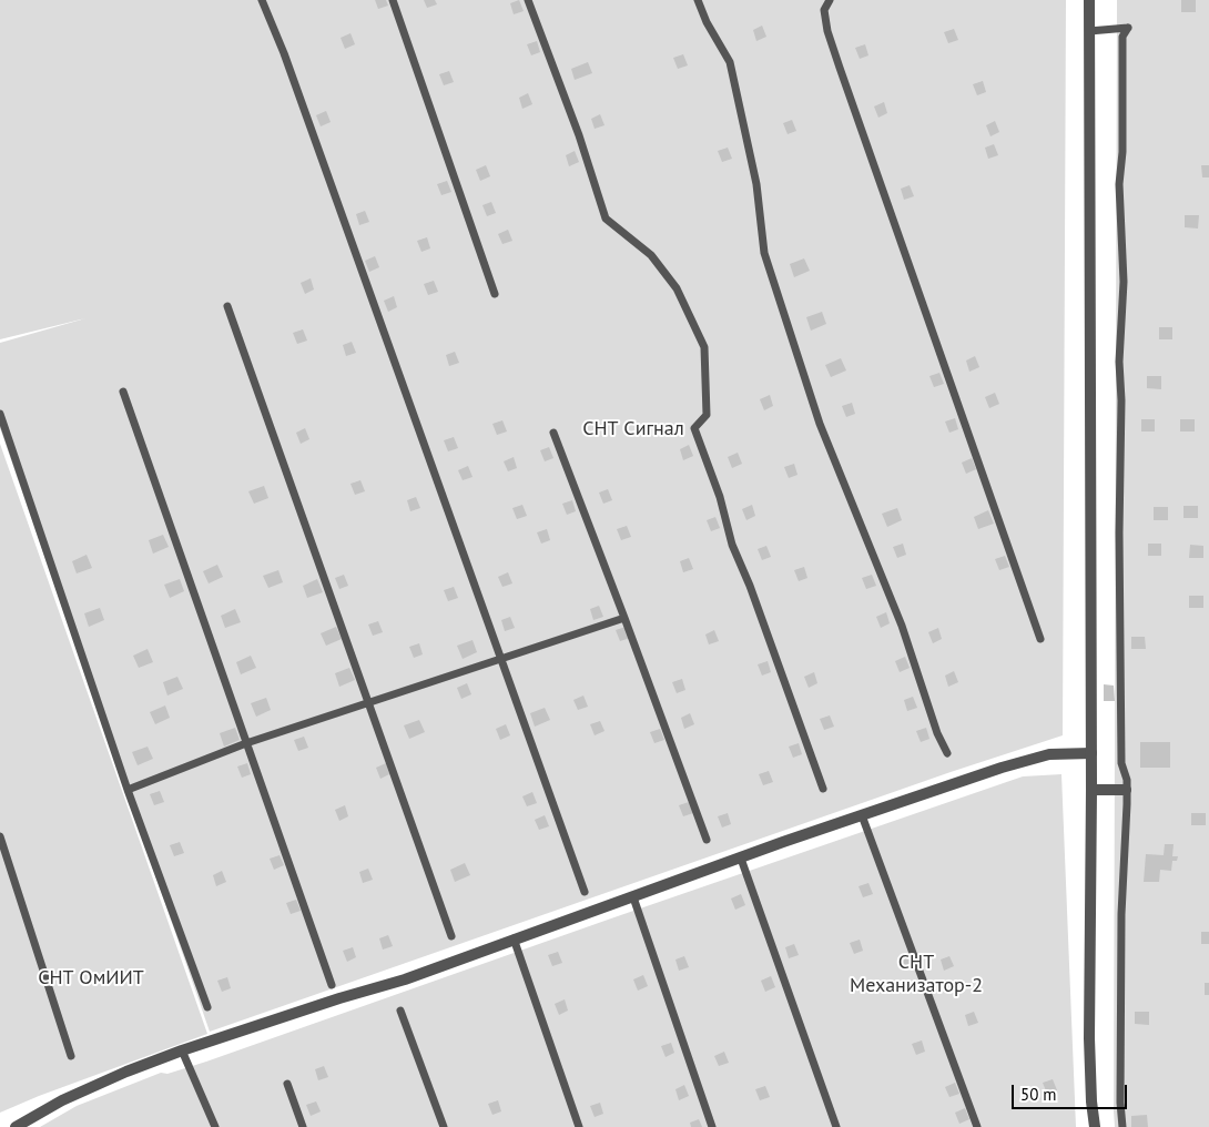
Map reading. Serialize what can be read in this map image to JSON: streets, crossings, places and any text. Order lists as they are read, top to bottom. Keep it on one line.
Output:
{"parks":["СНТ Сигнал","СНТ Механизатор-2","СНТ ОмИИТ"],"scale_bar":"50 m"}
